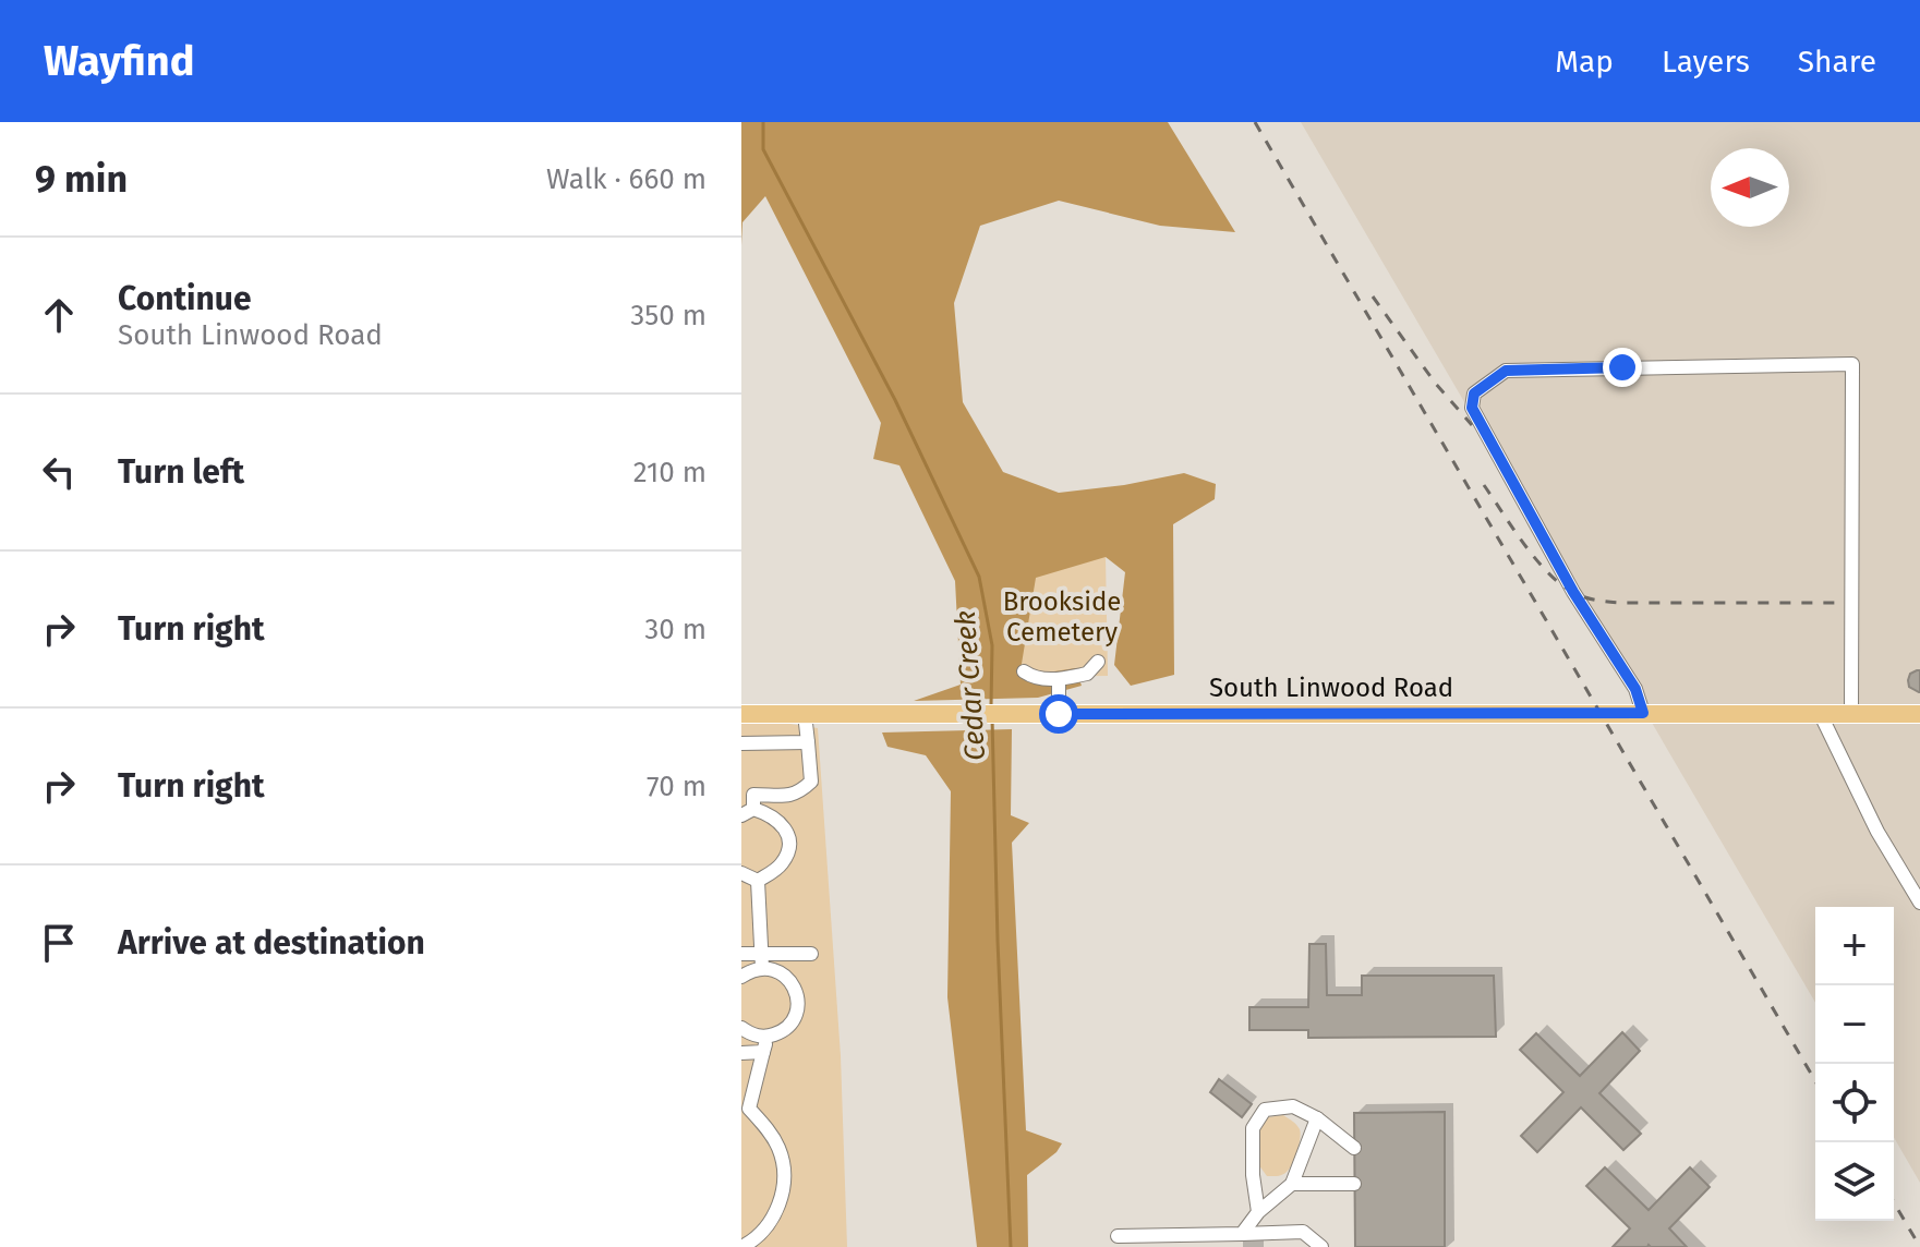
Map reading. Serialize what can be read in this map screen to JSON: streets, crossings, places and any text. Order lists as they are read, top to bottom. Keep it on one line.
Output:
{"streets":{"main road":["South Linwood Road"]},"water":["Cedar Creek"],"parks":["Brookside Cemetery"],"north":"left","page":{"header":"Wayfind","nav":["Map","Layers","Share"],"heading":["9 min","Walk · 660 m"],"list":[["Continue","South Linwood Road","350 m"],["Turn left","210 m"],["Turn right","30 m"],["Turn right","70 m"],"Arrive at destination"],"map_buttons":["+","−"]}}
